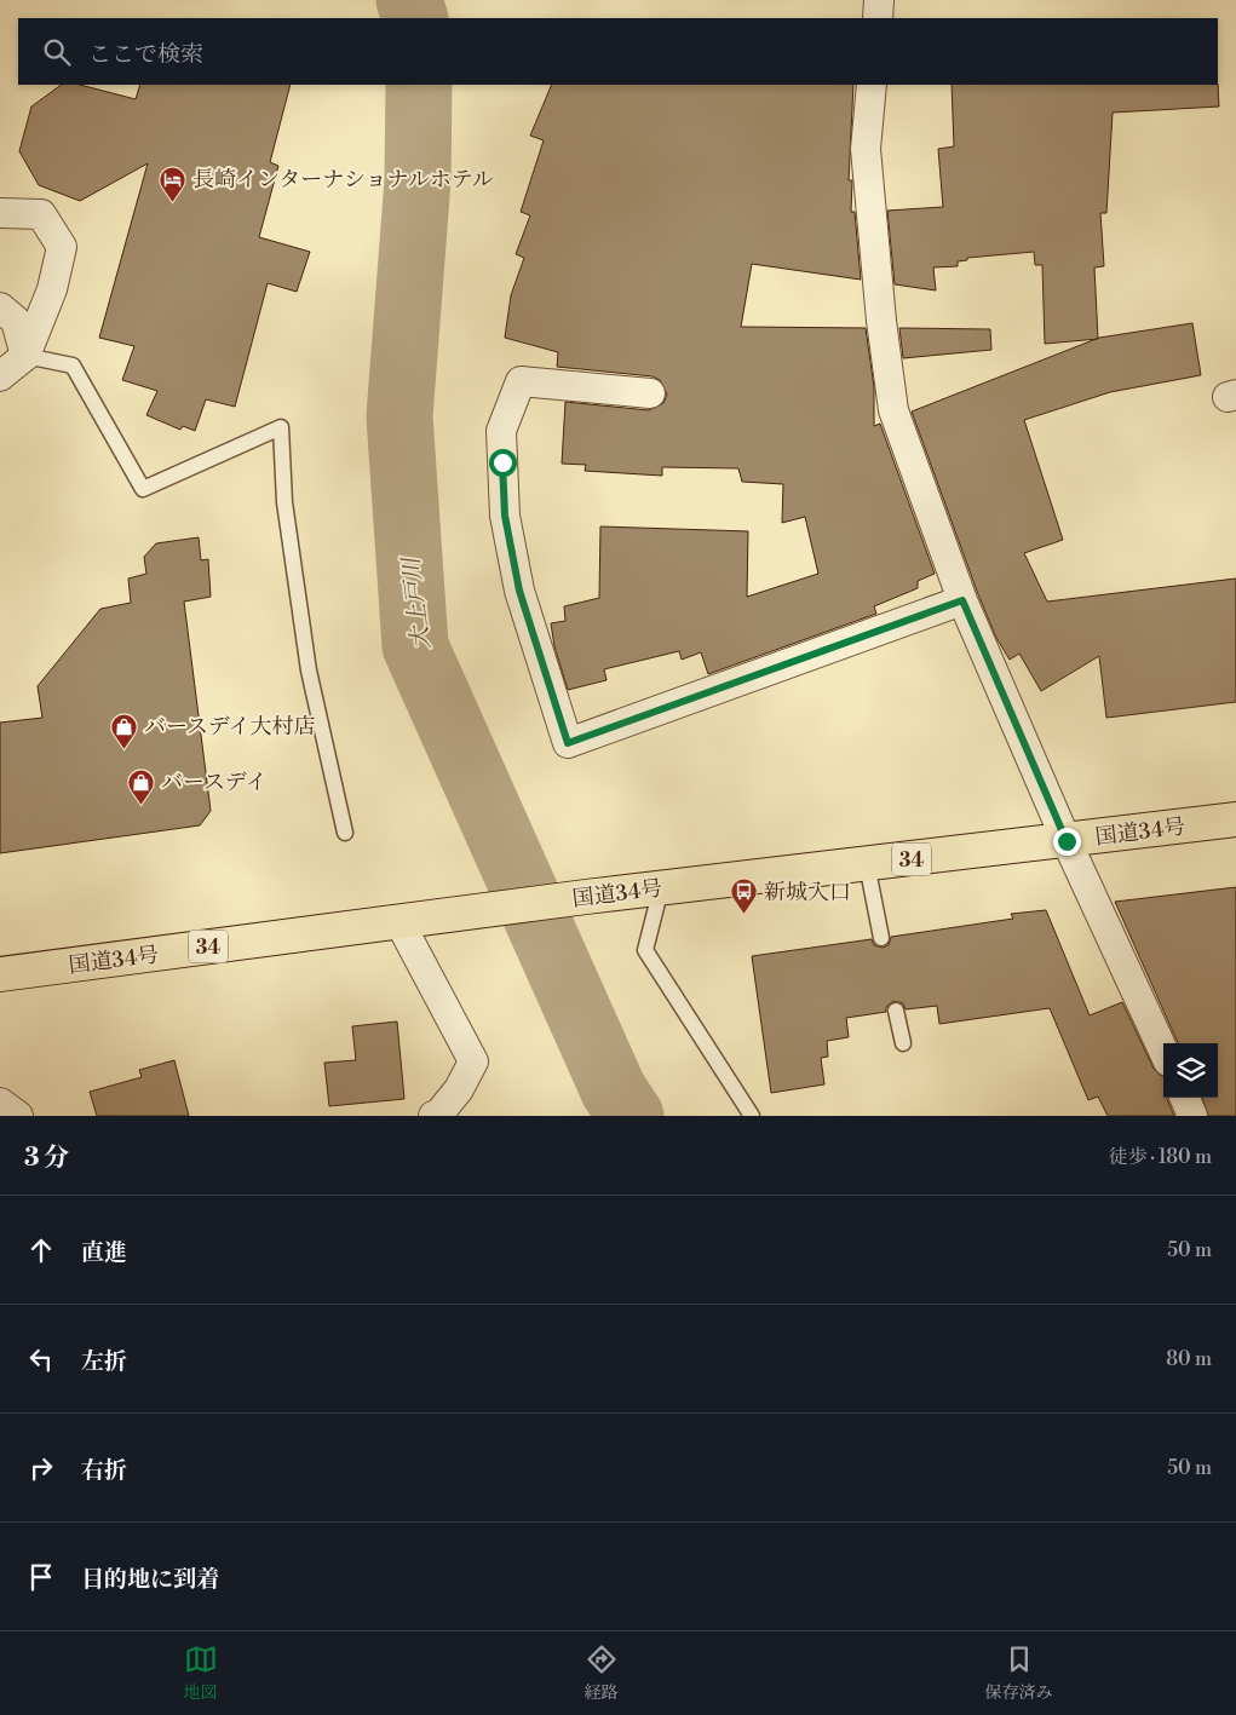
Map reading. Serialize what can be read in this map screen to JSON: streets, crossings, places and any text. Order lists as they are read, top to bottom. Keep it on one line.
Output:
{"streets":{"highway":["国道34号","34"]},"water":["大上戸川"],"places":{"hotel":["長崎インターナショナルホテル"],"shop":["バースデイ大村店","バースデイ"],"bus stop":["新城入口"]},"page":{"search":"ここで検索","heading":["3 分","徒歩 · 180 m"],"list":[["直進","50 m"],["左折","80 m"],["右折","50 m"],"目的地に到着"],"nav":["地図","経路","保存済み"]}}
